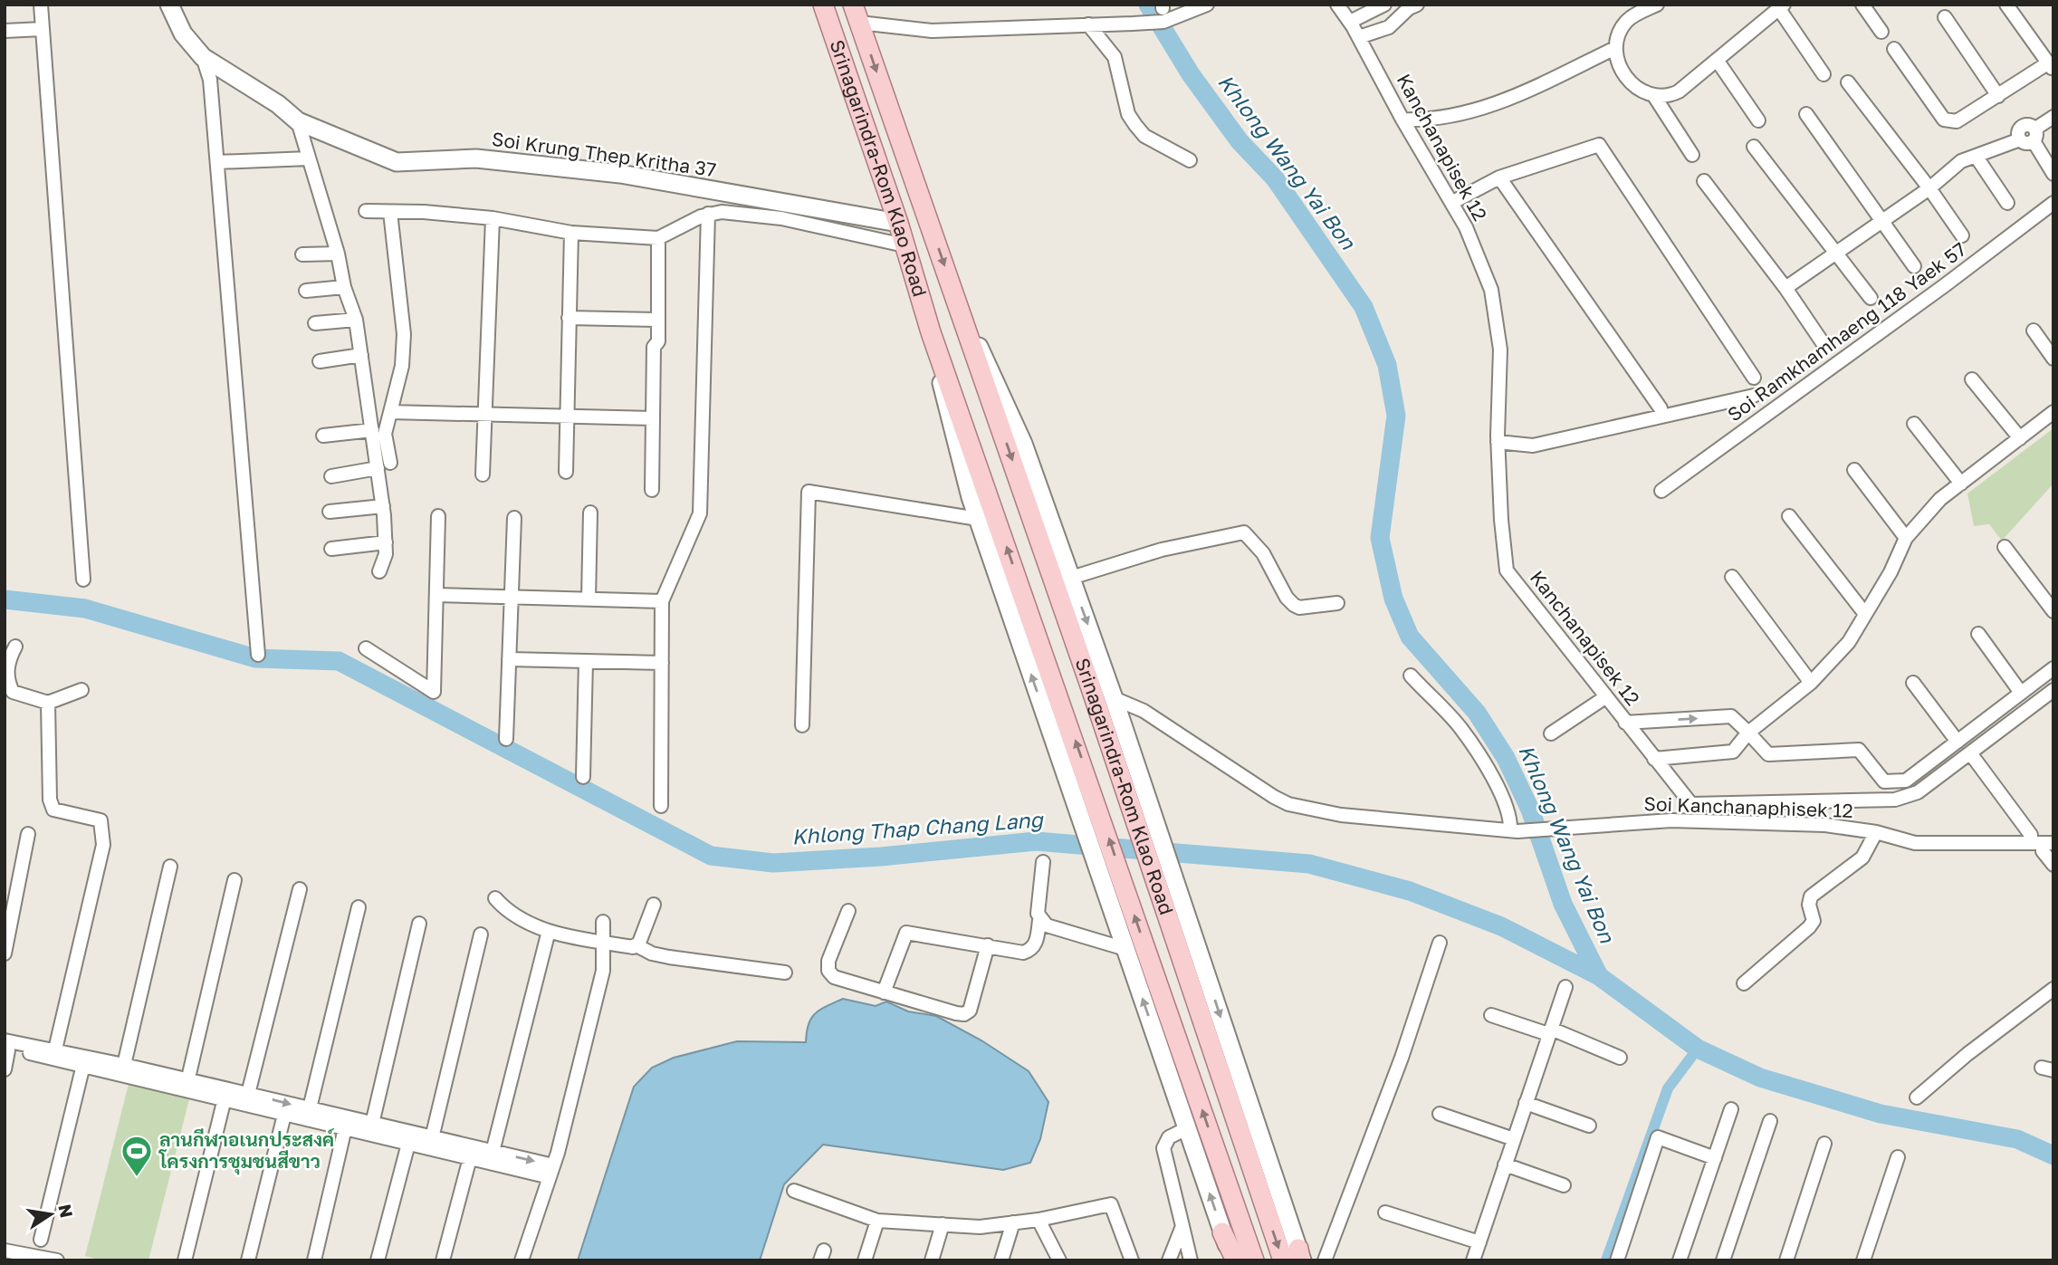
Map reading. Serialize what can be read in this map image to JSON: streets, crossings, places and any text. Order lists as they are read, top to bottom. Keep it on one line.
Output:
{"streets":{"main road":["Soi Krung Thep Kritha 37","Srinagarindra-Rom Klao Road"],"street":["Kanchanapisek 12","Soi Ramkhamhaeng 118 Yaek 57","Soi Kanchanaphisek 12"]},"crossings":[["Soi Krung Thep Kritha 37","Srinagarindra-Rom Klao Road"],["Srinagarindra-Rom Klao Road","Soi Kanchanaphisek 12"]],"water":["Khlong Wang Yai Bon","Khlong Thap Chang Lang"],"places":{"sports":["ลานกีฬาอเนกประสงค์ โครงการชุมชนสีขาว"]},"north":"right"}
